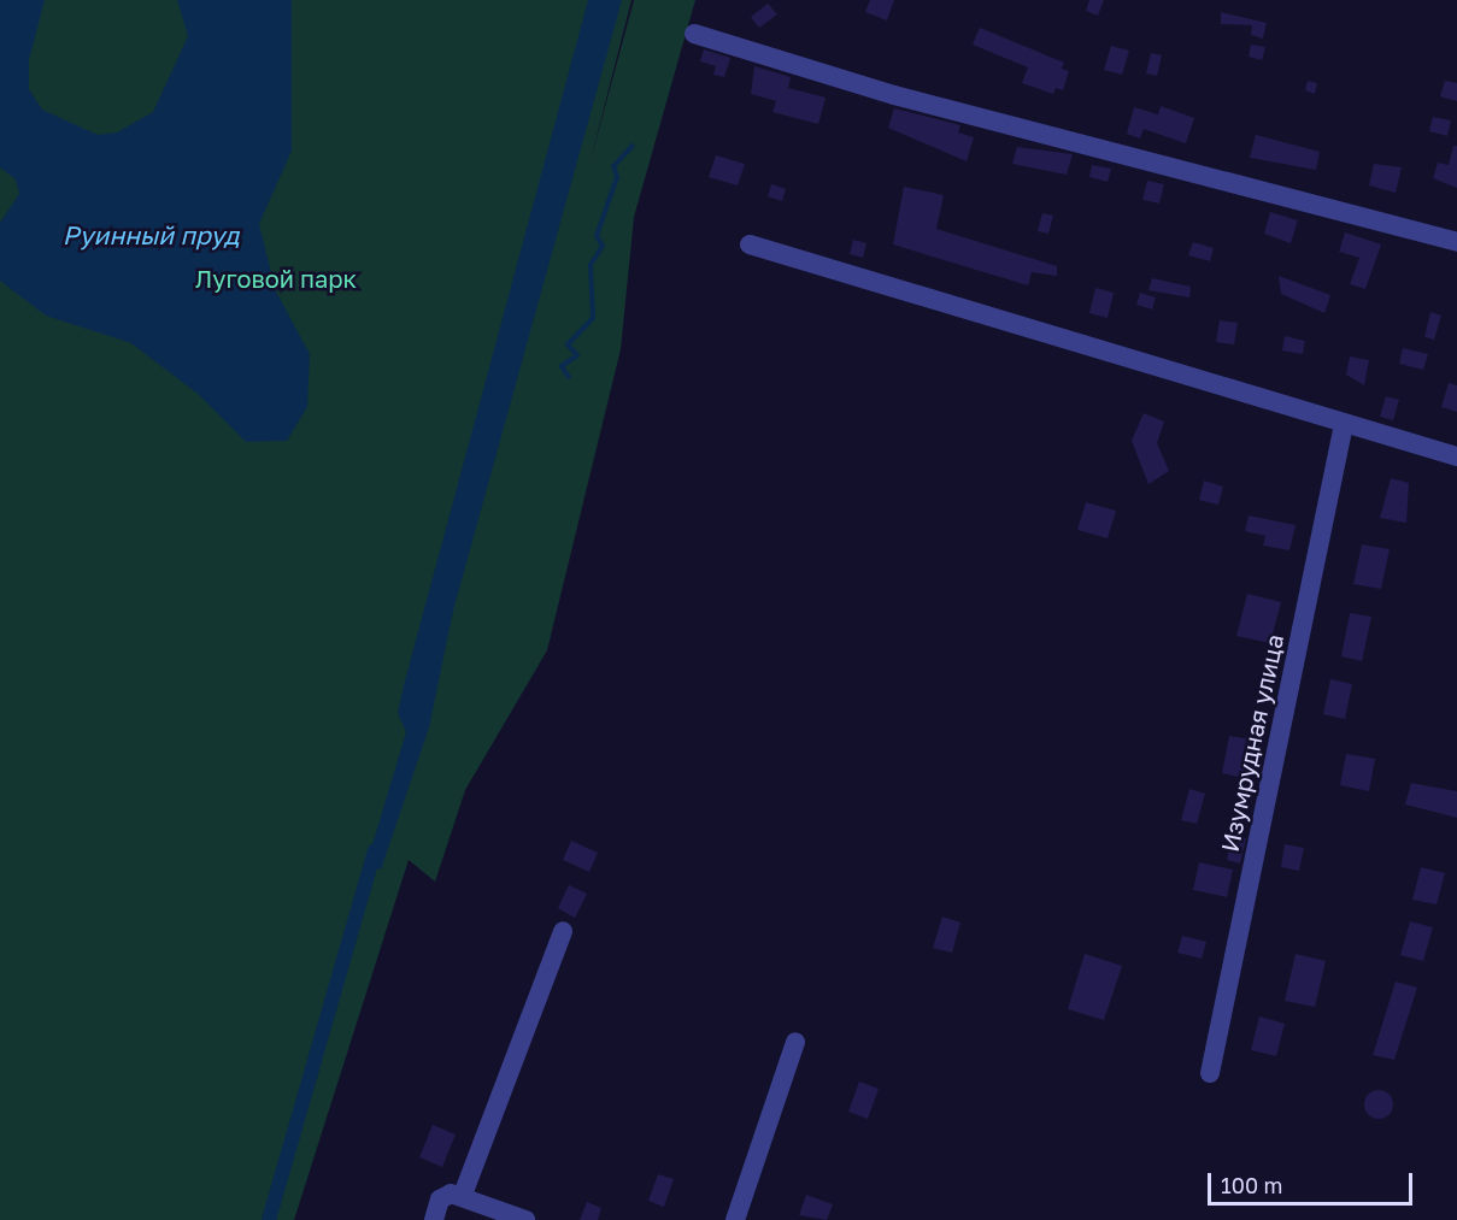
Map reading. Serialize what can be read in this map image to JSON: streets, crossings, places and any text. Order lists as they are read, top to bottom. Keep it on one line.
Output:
{"streets":{"street":["Изумрудная улица"]},"water":["Руинный пруд"],"parks":["Луговой парк"],"scale_bar":"100 m"}
